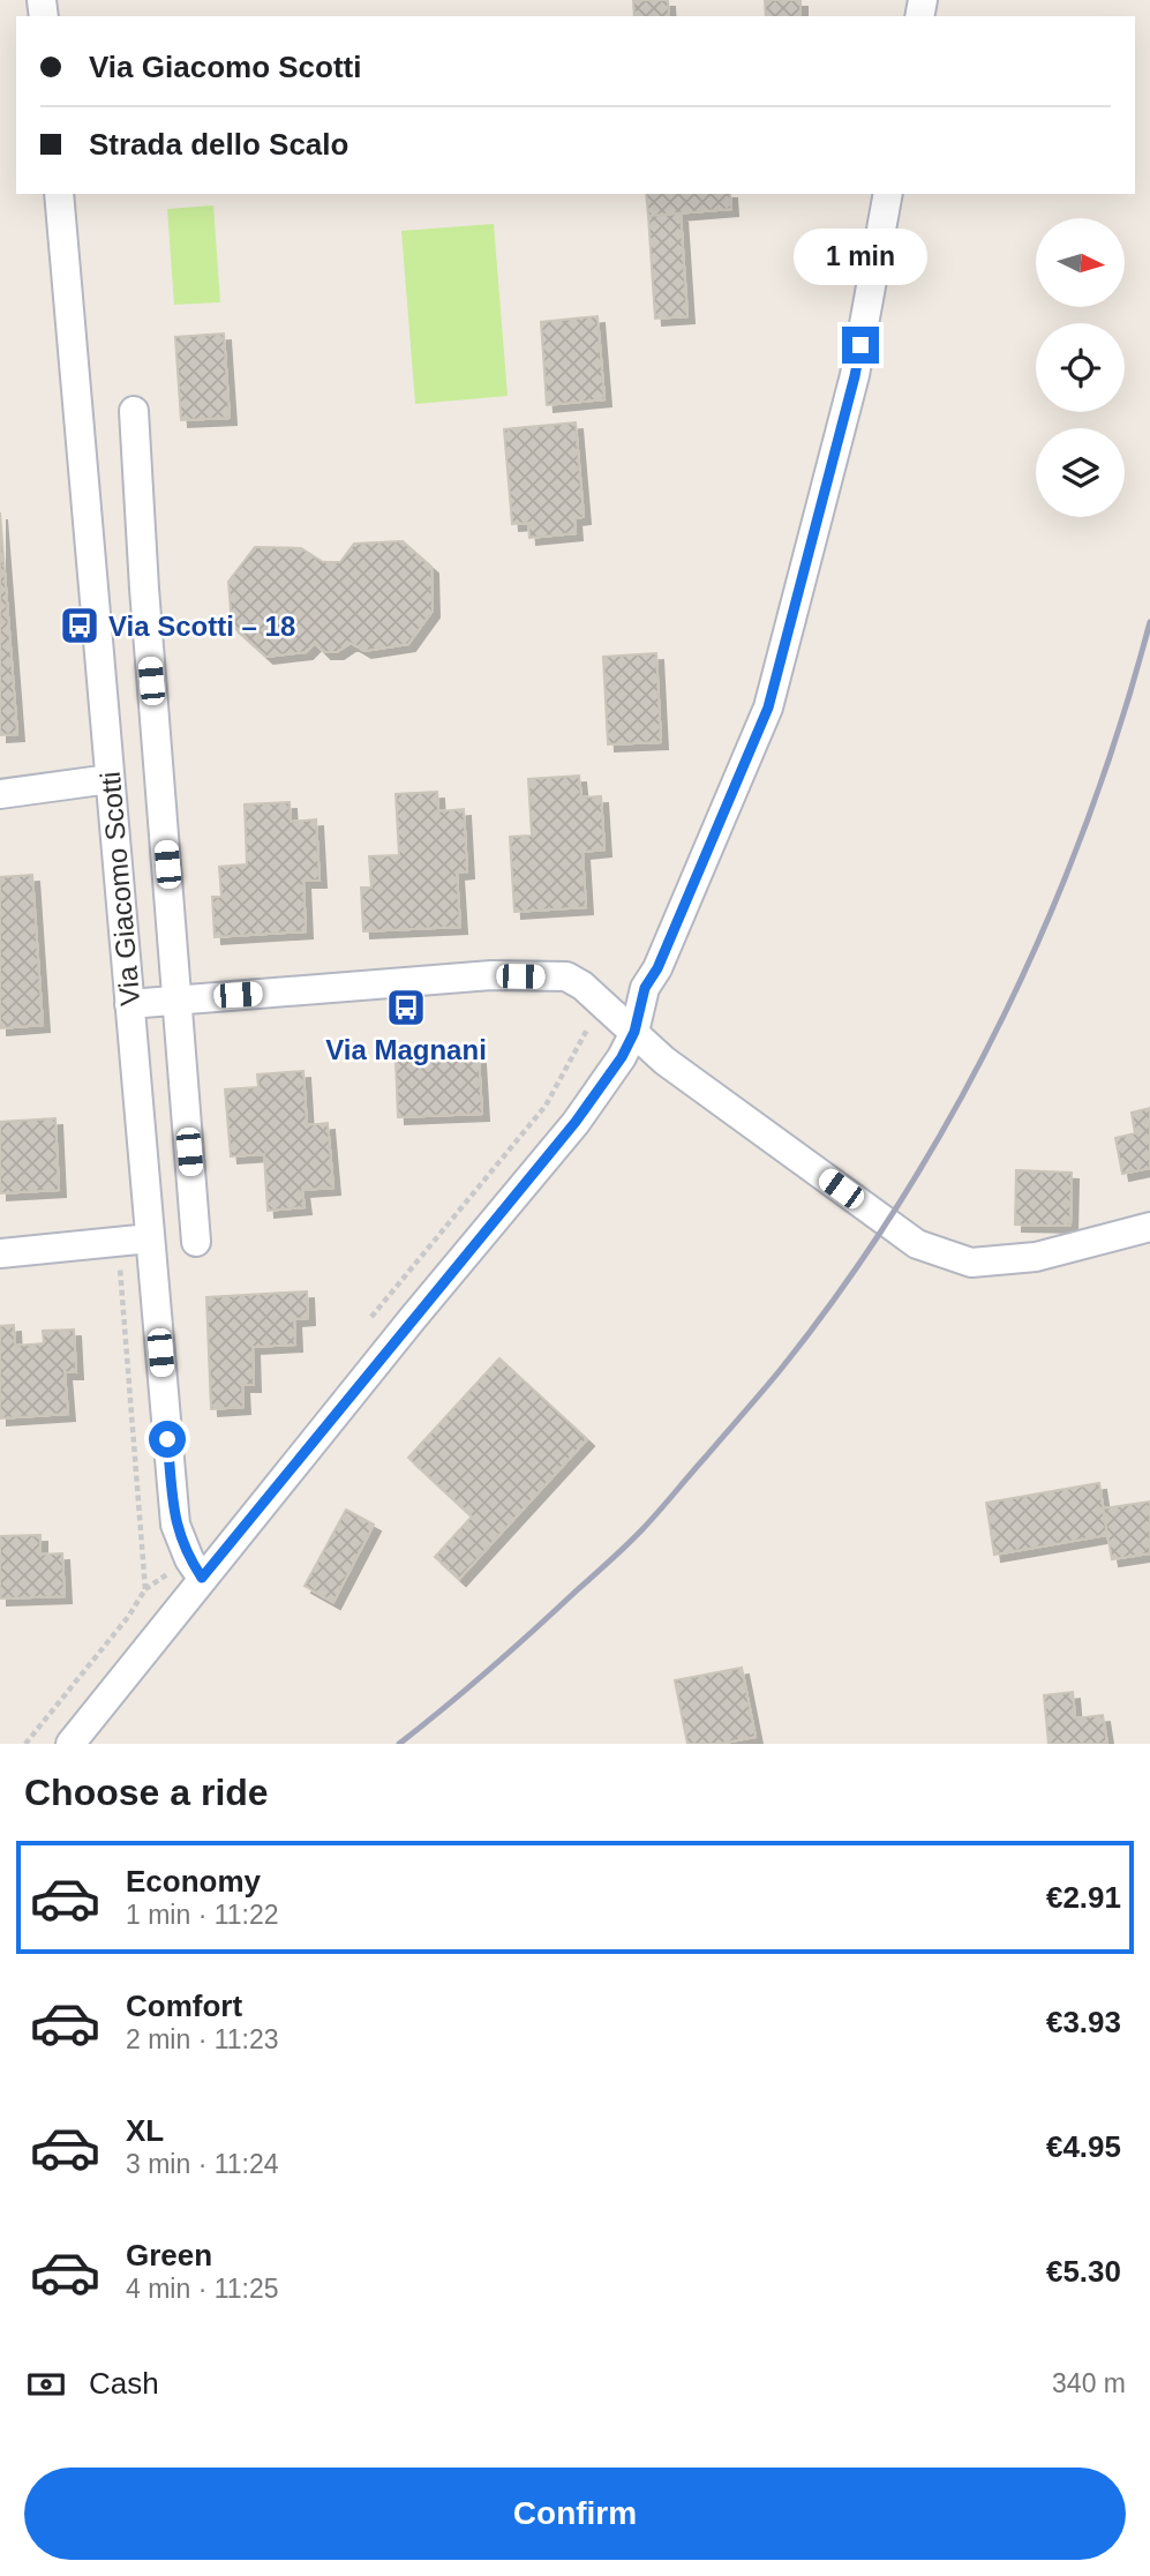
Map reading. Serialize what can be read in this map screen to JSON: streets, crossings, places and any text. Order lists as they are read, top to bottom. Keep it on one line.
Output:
{"streets":{"street":["Via Giacomo Scotti"]},"places":{"bus stop":["Via Scotti – 18","Via Magnani"]},"north":"right","page":{"banner":["Via Giacomo Scotti","Strada dello Scalo"],"bubble":"1 min","heading":"Choose a ride","list":[{"name":"Economy","note":"1 min · 11:22","value":"€2.91"},{"name":"Comfort","note":"2 min · 11:23","value":"€3.93"},{"name":"XL","note":"3 min · 11:24","value":"€4.95"},{"name":"Green","note":"4 min · 11:25","value":"€5.30"}],"pay":["Cash","340 m"],"buttons":"Confirm"}}
